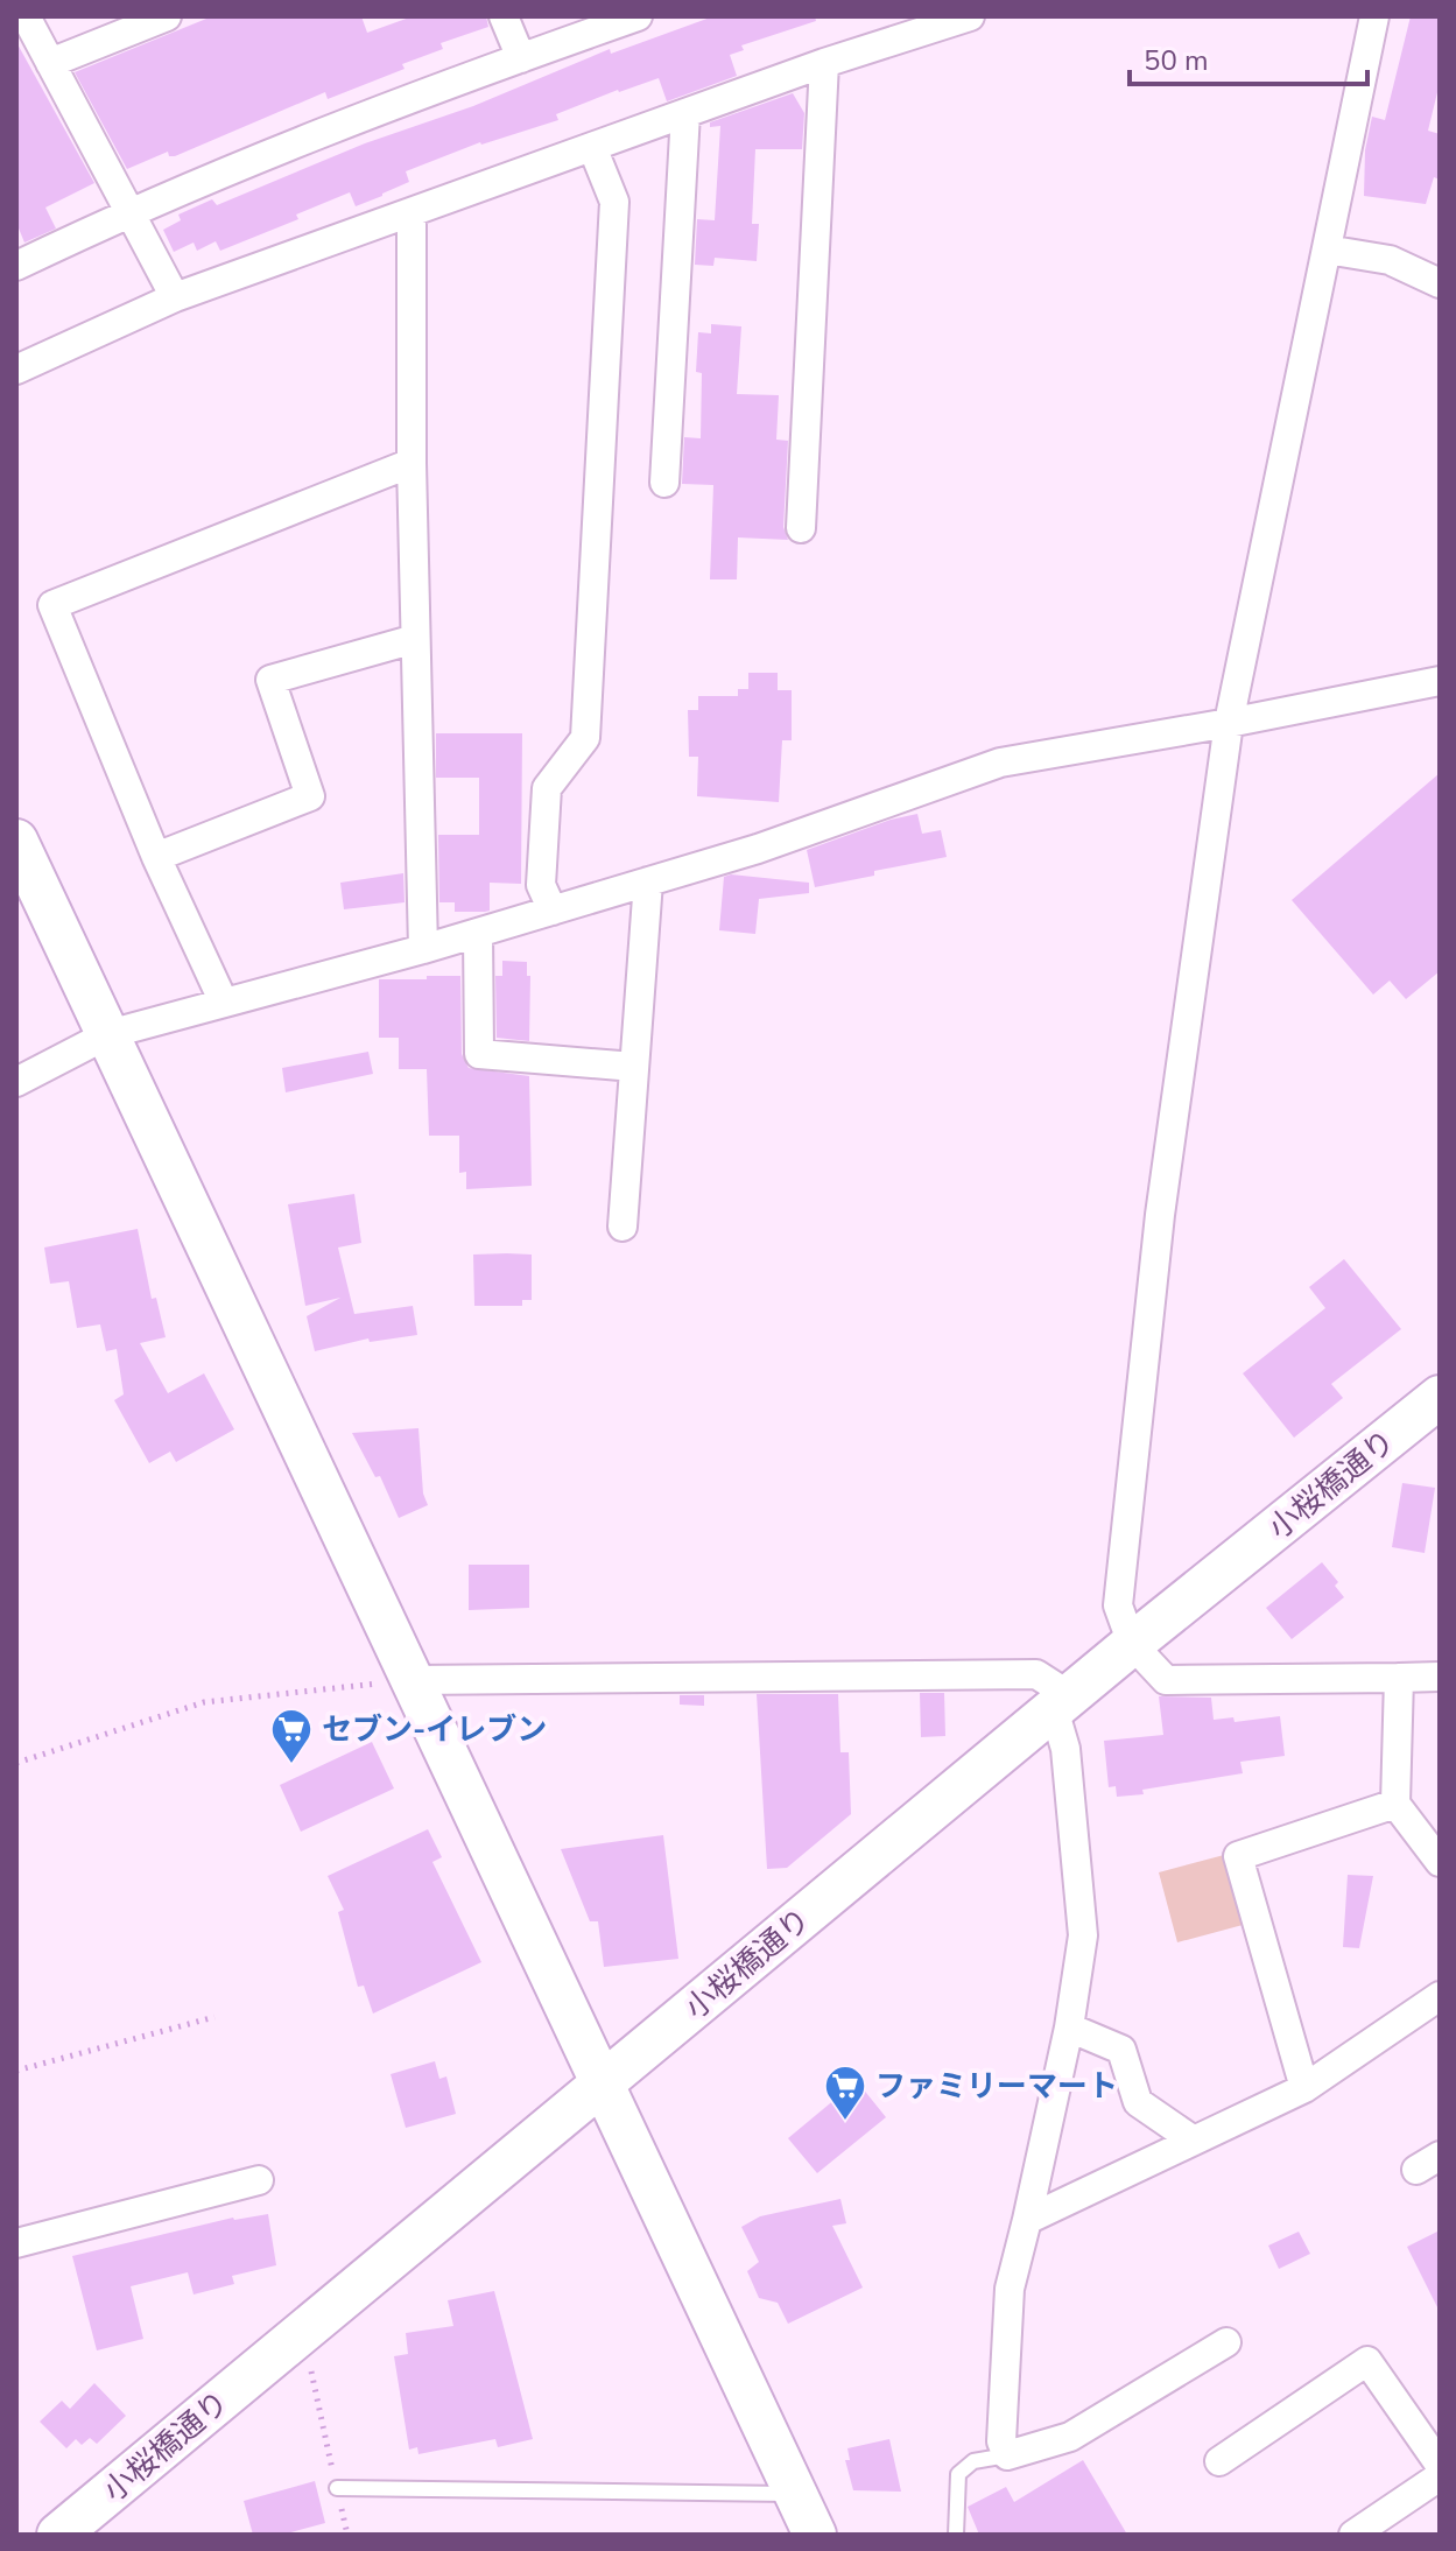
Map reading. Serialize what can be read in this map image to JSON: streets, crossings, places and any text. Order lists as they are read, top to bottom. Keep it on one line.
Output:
{"streets":{"street":["小桜橋通り"]},"places":{"supermarket":["セブン-イレブン","ファミリーマート"]},"scale_bar":"50 m"}
